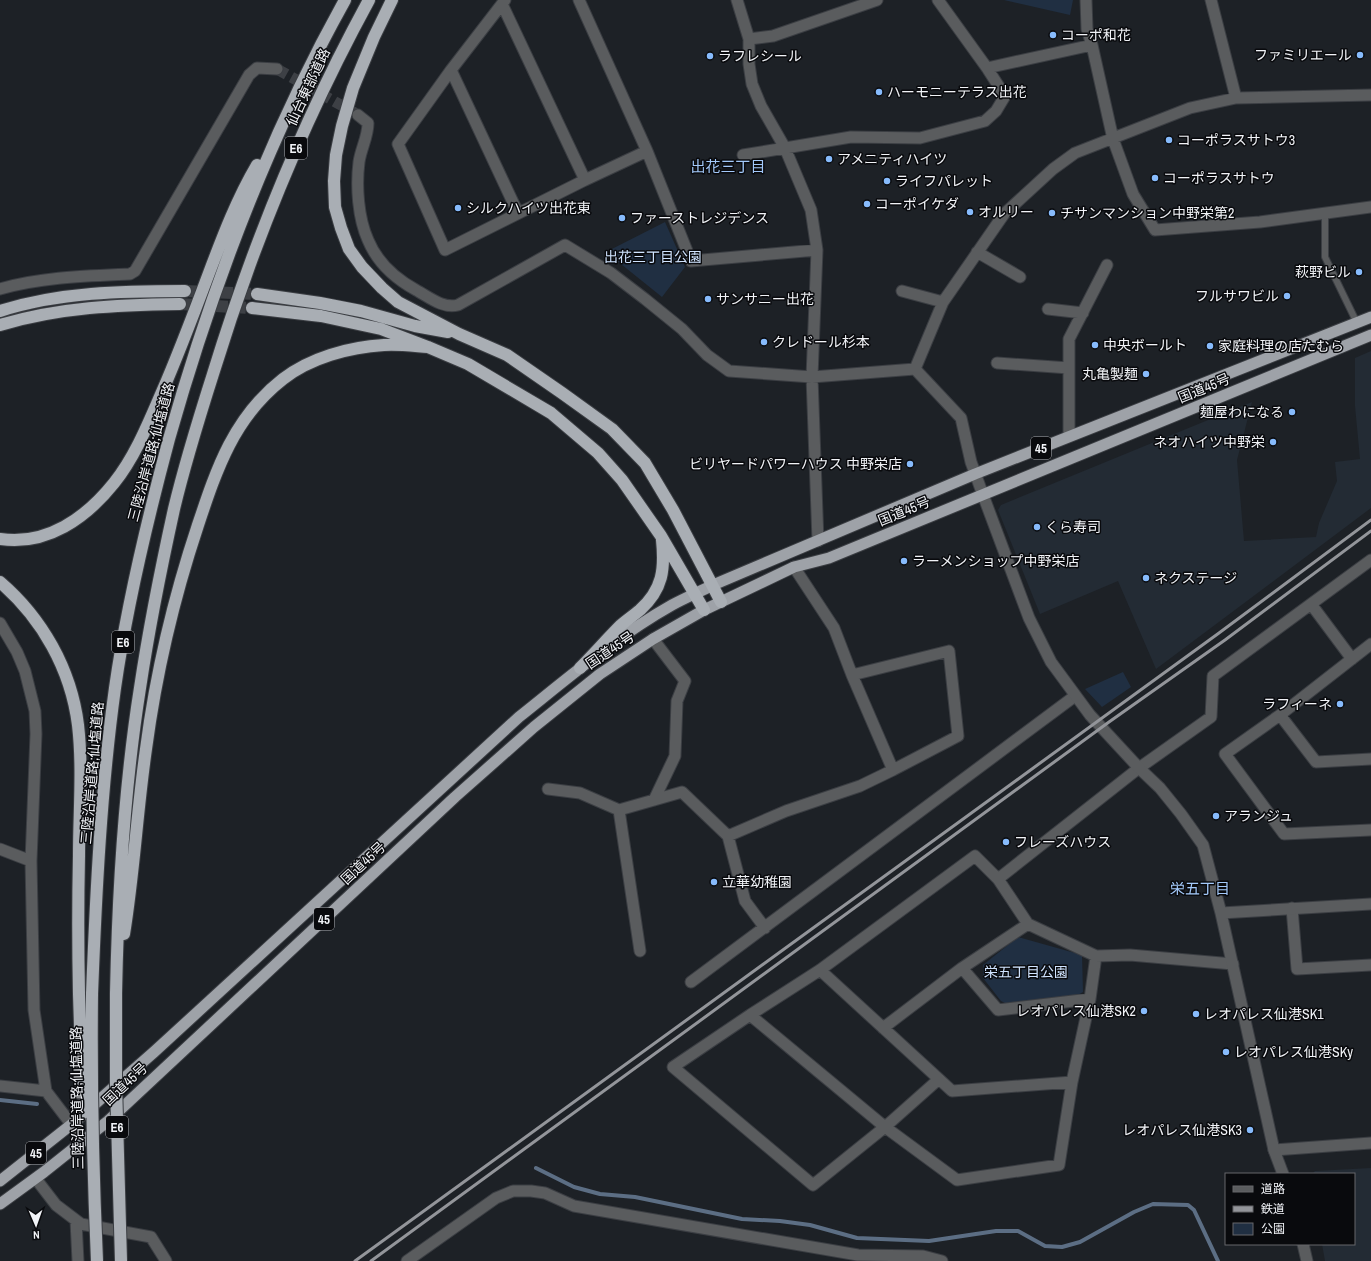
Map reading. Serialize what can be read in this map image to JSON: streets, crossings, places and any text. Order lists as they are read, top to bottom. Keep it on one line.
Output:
{"streets":{"highway":["仙台東部道路","E6","国道45号","45","三陸沿岸道路;仙塩道路"]},"crossings":[["仙台東部道路","E6"],["仙台東部道路","三陸沿岸道路;仙塩道路"]],"districts":["出花三丁目","栄五丁目"],"parks":["出花三丁目公園","栄五丁目公園"],"places":["コーポ和花","ファミリエール","ラフレシール","ハーモニーテラス出花","コーポラスサトウ3","アメニティハイツ","コーポラスサトウ","ライフパレット","コーポイケダ","シルクハイツ出花東","オルリー","チサンマンション中野栄第2","ファーストレジデンス","萩野ビル","フルサワビル","サンサニー出花","クレドール杉本","中央ボールト","家庭料理の店たむら","丸亀製麺","麺屋わになる","ネオハイツ中野栄","ビリヤードパワーハウス 中野栄店","くら寿司","ラーメンショップ中野栄店","ネクステージ","ラフィーネ","アランジュ","フレーズハウス","立華幼稚園","レオパレス仙港SK2","レオパレス仙港SK1","レオパレス仙港SKy","レオパレス仙港SK3"],"legend":["道路","鉄道","公園"],"north":"bottom"}
